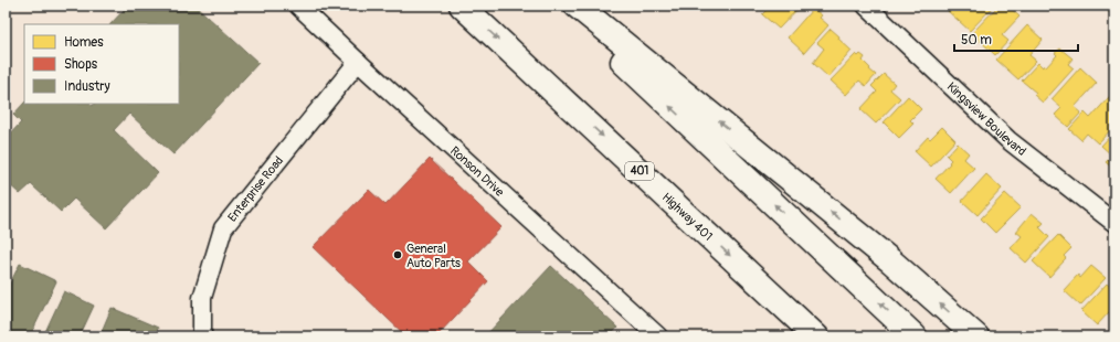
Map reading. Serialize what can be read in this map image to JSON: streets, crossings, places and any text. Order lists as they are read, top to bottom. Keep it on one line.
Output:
{"streets":{"highway":["401","Highway 401"],"street":["Kingsview Boulevard","Ronson Drive","Enterprise Road"]},"crossings":[["Ronson Drive","Enterprise Road"]],"places":["General Auto Parts"],"legend":["Homes","Shops","Industry"],"scale_bar":"50 m"}
